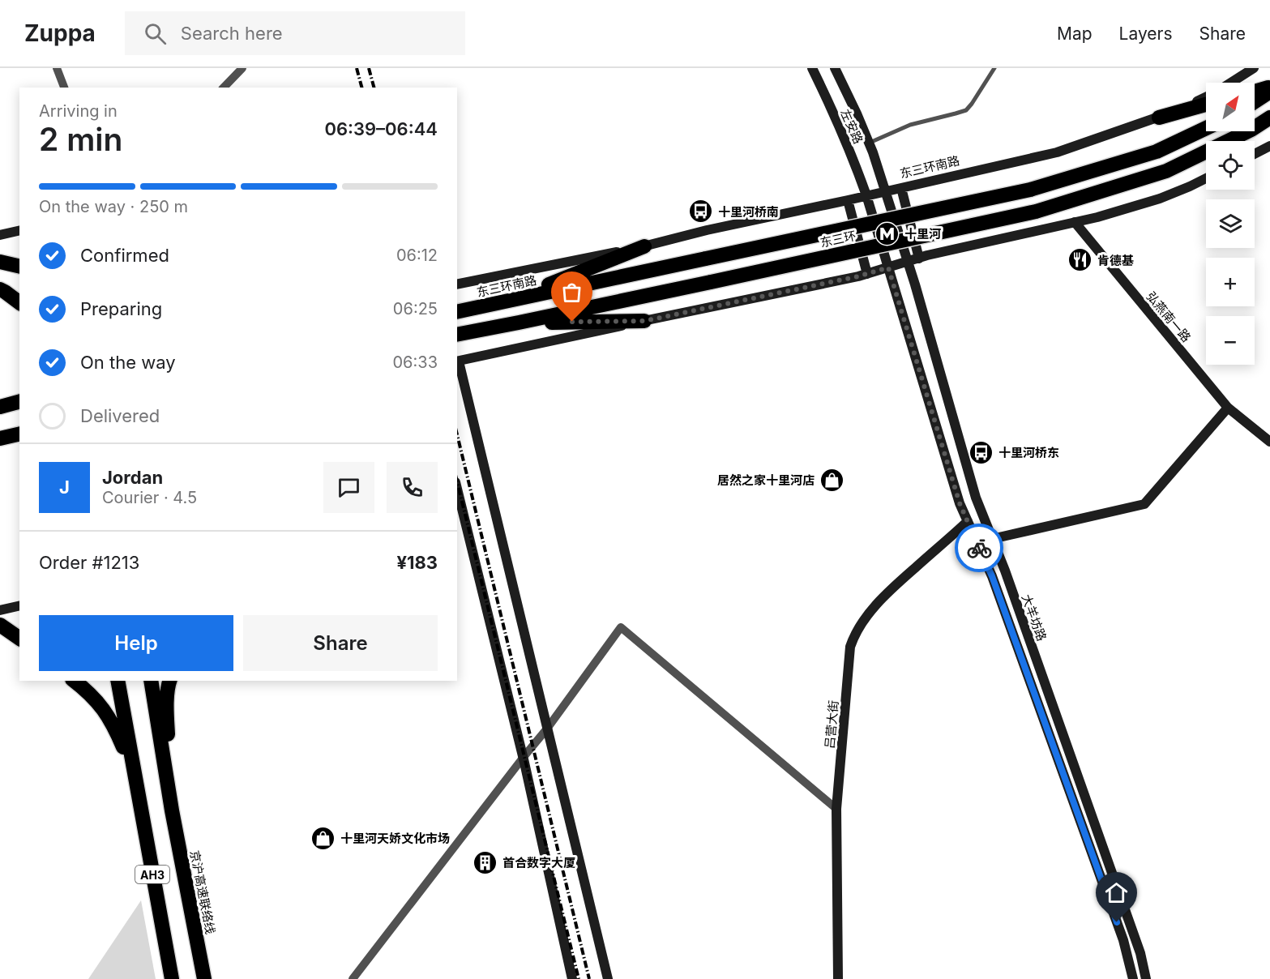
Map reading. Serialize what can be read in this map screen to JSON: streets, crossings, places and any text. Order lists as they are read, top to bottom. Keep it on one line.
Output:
{"streets":{"highway":["东三环南路","东三环","AH3","京沪高速联络线"],"street":["左安路","弘燕南一路","大羊坊路","吕营大街"]},"crossings":[["左安路","东三环南路"],["左安路","大羊坊路"],["东三环南路","东三环"],["大羊坊路","吕营大街"]],"places":{"bus stop":["十里河桥南","十里河桥东"],"metro station":["十里河"],"restaurant":["肯德基"],"shop":["居然之家十里河店","十里河天娇文化市场"],"building":["首合数字大厦"]},"north":"top right","page":{"header":"Zuppa","search":"Search here","nav":["Map","Layers","Share"],"map_buttons":["+","−"],"heading":["2 min","Arriving in","06:39–06:44"],"panel":["Jordan","Courier · 4.5","Order #1213","¥183"],"bar":"On the way · 250 m","list":[["Confirmed","06:12"],["Preparing","06:25"],["On the way","06:33"],"Delivered"],"round":"J","buttons":["Help","Share"]}}
